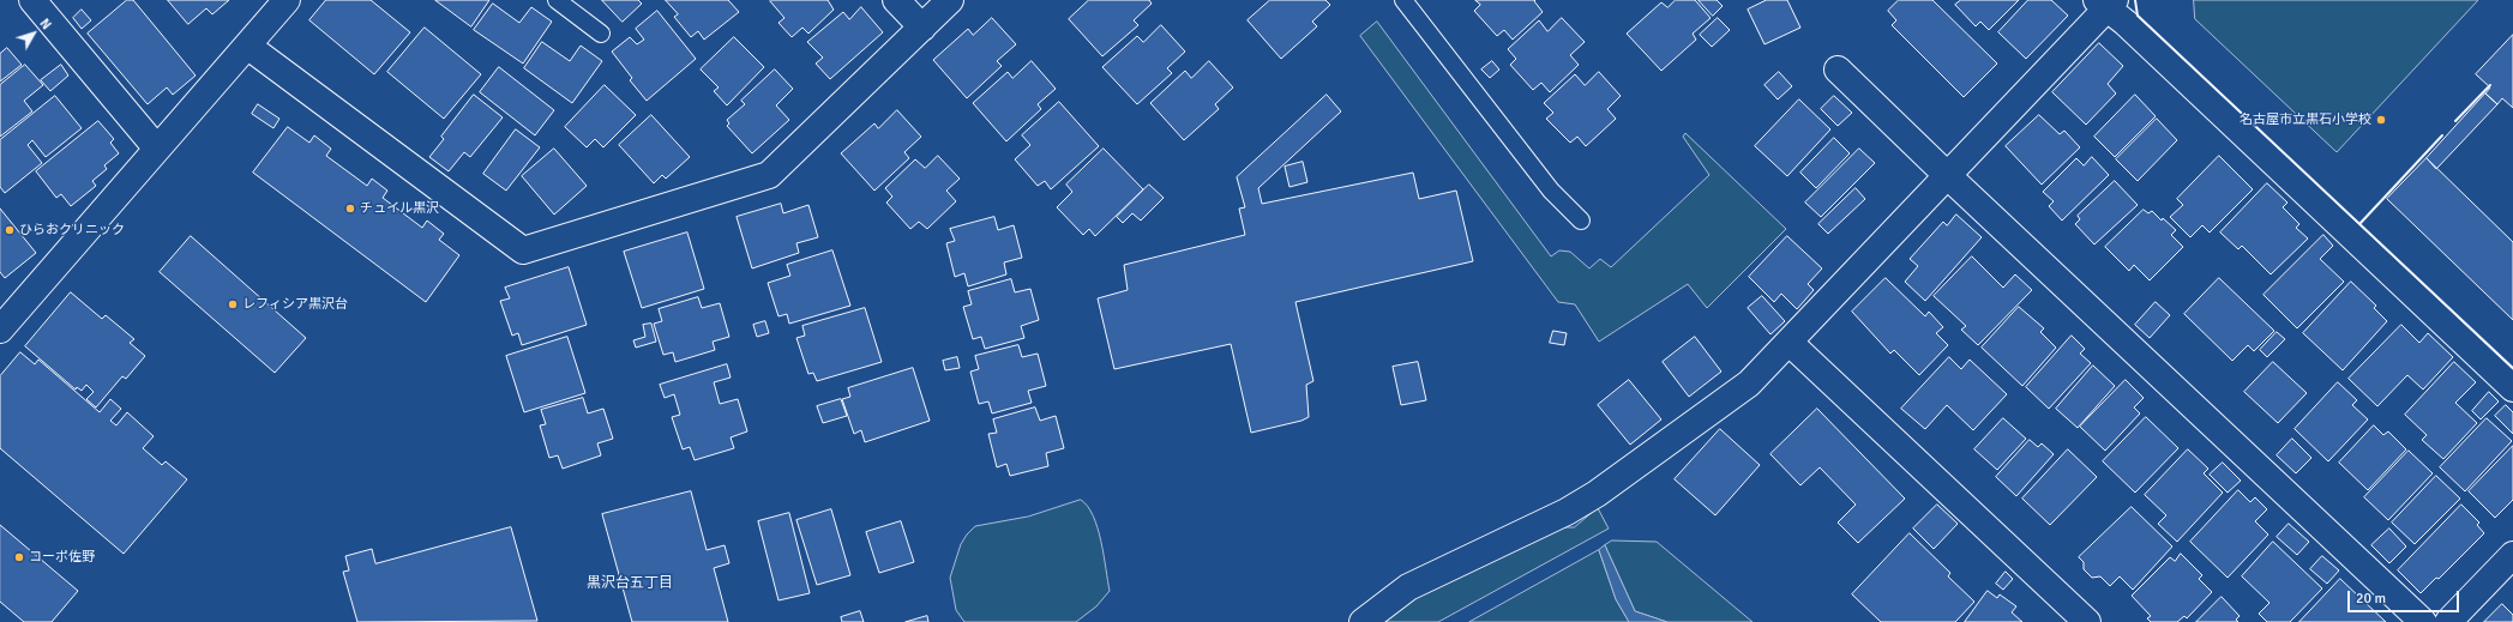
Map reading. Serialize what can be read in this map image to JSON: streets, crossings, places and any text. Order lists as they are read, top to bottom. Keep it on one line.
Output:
{"districts":["黒沢台五丁目"],"places":["名古屋市立黒石小学校","チュイル黒沢","ひらおクリニック","レフィシア黒沢台","コーポ佐野"],"scale_bar":"20 m","north":"top right"}
